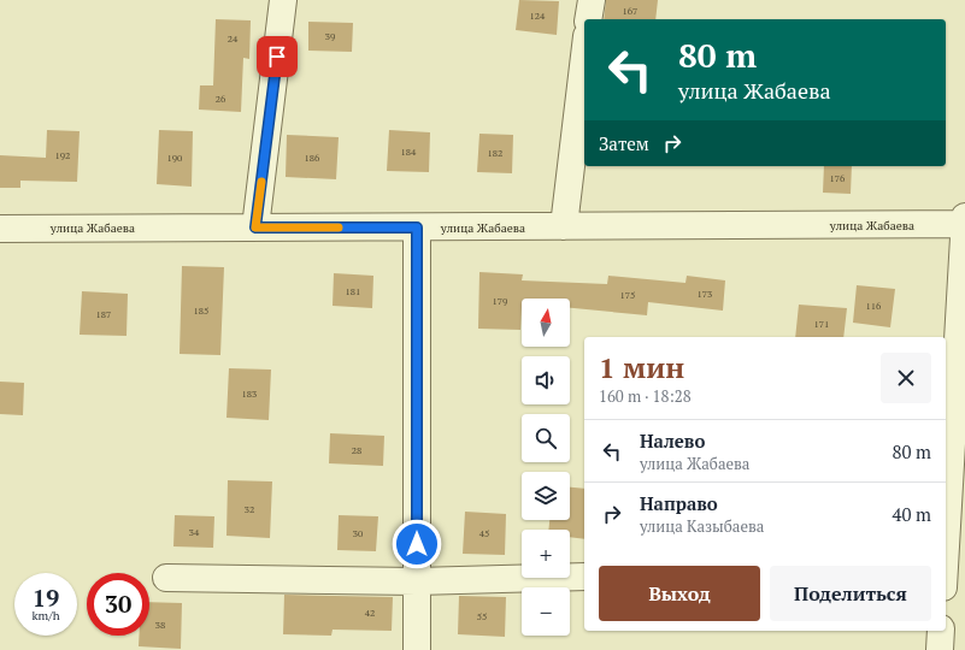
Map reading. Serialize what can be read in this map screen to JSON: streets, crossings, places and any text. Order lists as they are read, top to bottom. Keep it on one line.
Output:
{"streets":{"street":["улица Жабаева"]},"house_numbers":["167","124","39","24","26","184","182","192","190","186","176","181","173","175","179","116","185","187","171","183","28","32","34","30","45","42","55","38"],"north":"top","page":{"turn":["80 m","улица Жабаева"],"then":"Затем","map_buttons":["+","−"],"heading":["1 мин","160 m · 18:28"],"list":[{"name":"Налево","note":"улица Жабаева","value":"80 m"},{"name":"Направо","note":"улица Казыбаева","value":"40 m"}],"buttons":["Выход","Поделиться"],"speed":"19 km/h","limit":"30"}}
